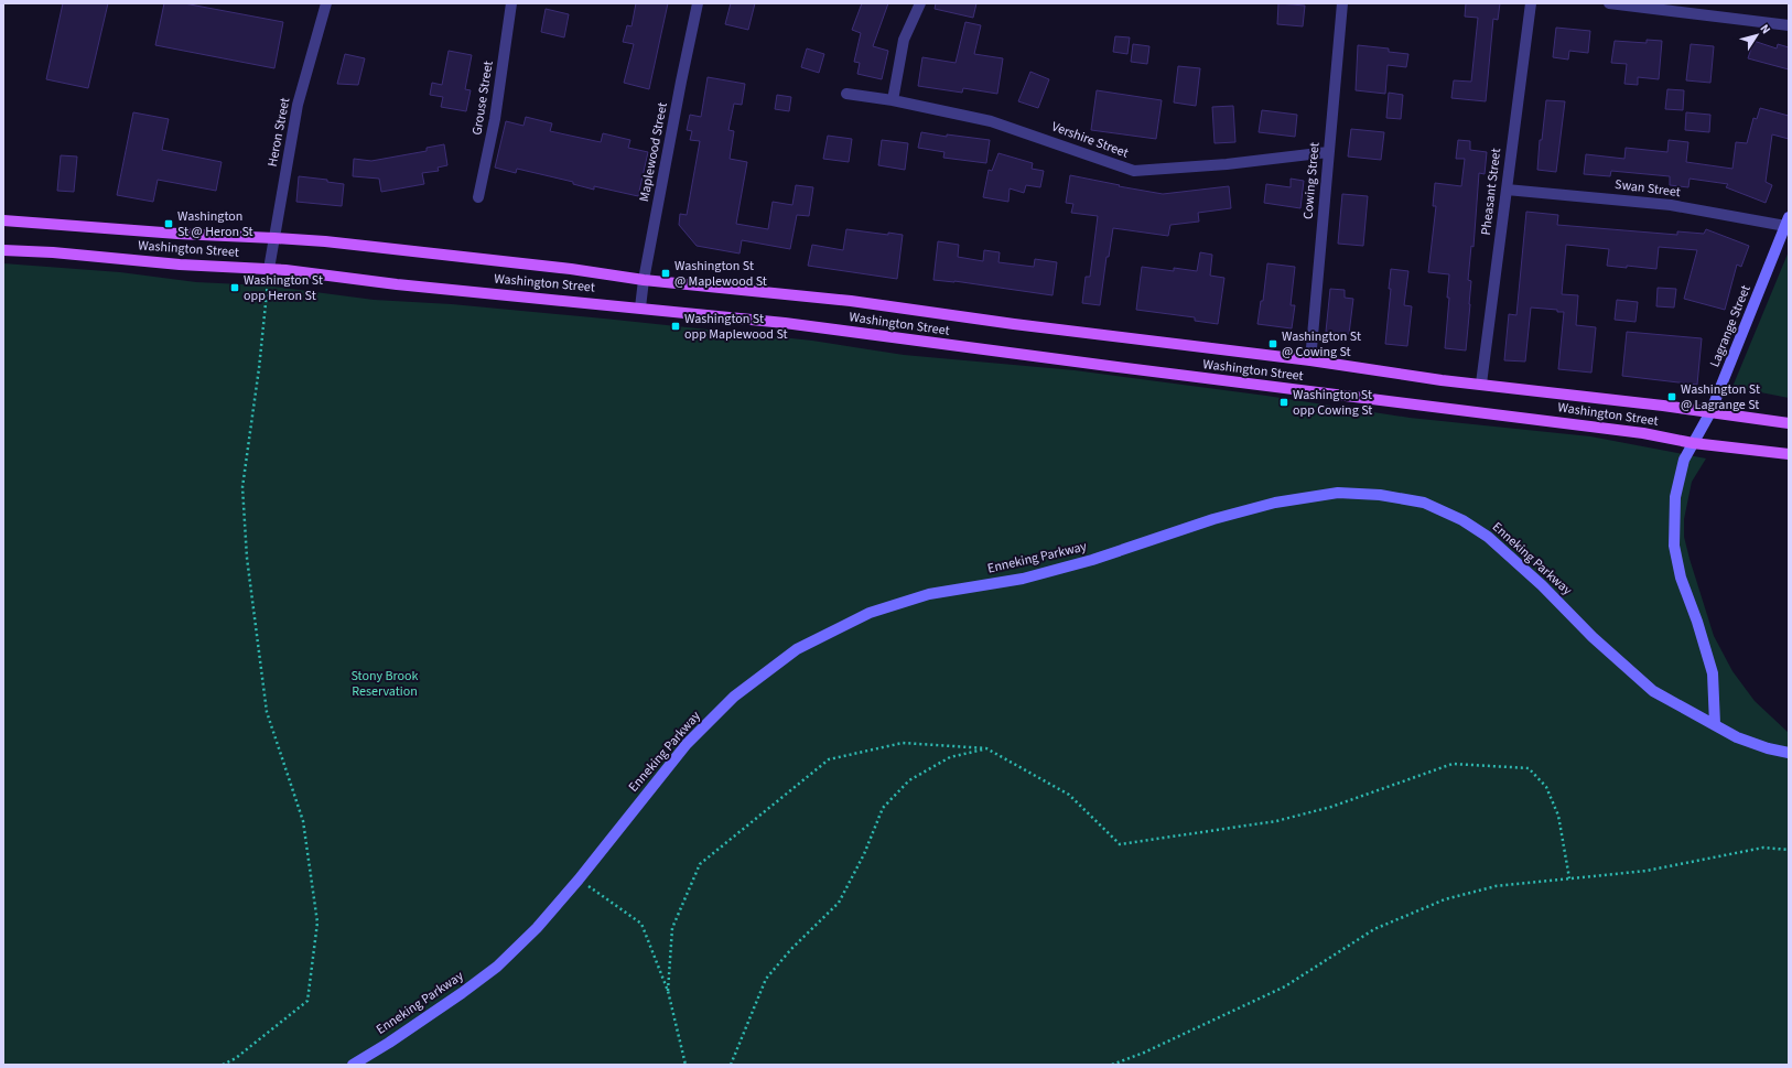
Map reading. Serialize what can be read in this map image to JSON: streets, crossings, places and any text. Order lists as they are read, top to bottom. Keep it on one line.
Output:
{"streets":{"main road":["Washington Street","Lagrange Street","Enneking Parkway"],"street":["Grouse Street","Heron Street","Vershire Street","Maplewood Street","Cowing Street","Swan Street","Pheasant Street"]},"crossings":[["Heron Street","Washington Street"],["Vershire Street","Cowing Street"],["Maplewood Street","Washington Street"],["Cowing Street","Washington Street"],["Swan Street","Pheasant Street"],["Swan Street","Lagrange Street"],["Pheasant Street","Washington Street"],["Washington Street","Lagrange Street"],["Lagrange Street","Enneking Parkway"]],"parks":["Stony Brook Reservation"],"places":{"transit":["Washington St @ Heron St","Washington St @ Maplewood St","Washington St opp Heron St","Washington St opp Maplewood St","Washington St @ Cowing St","Washington St @ Lagrange St","Washington St opp Cowing St"]},"north":"top right"}
